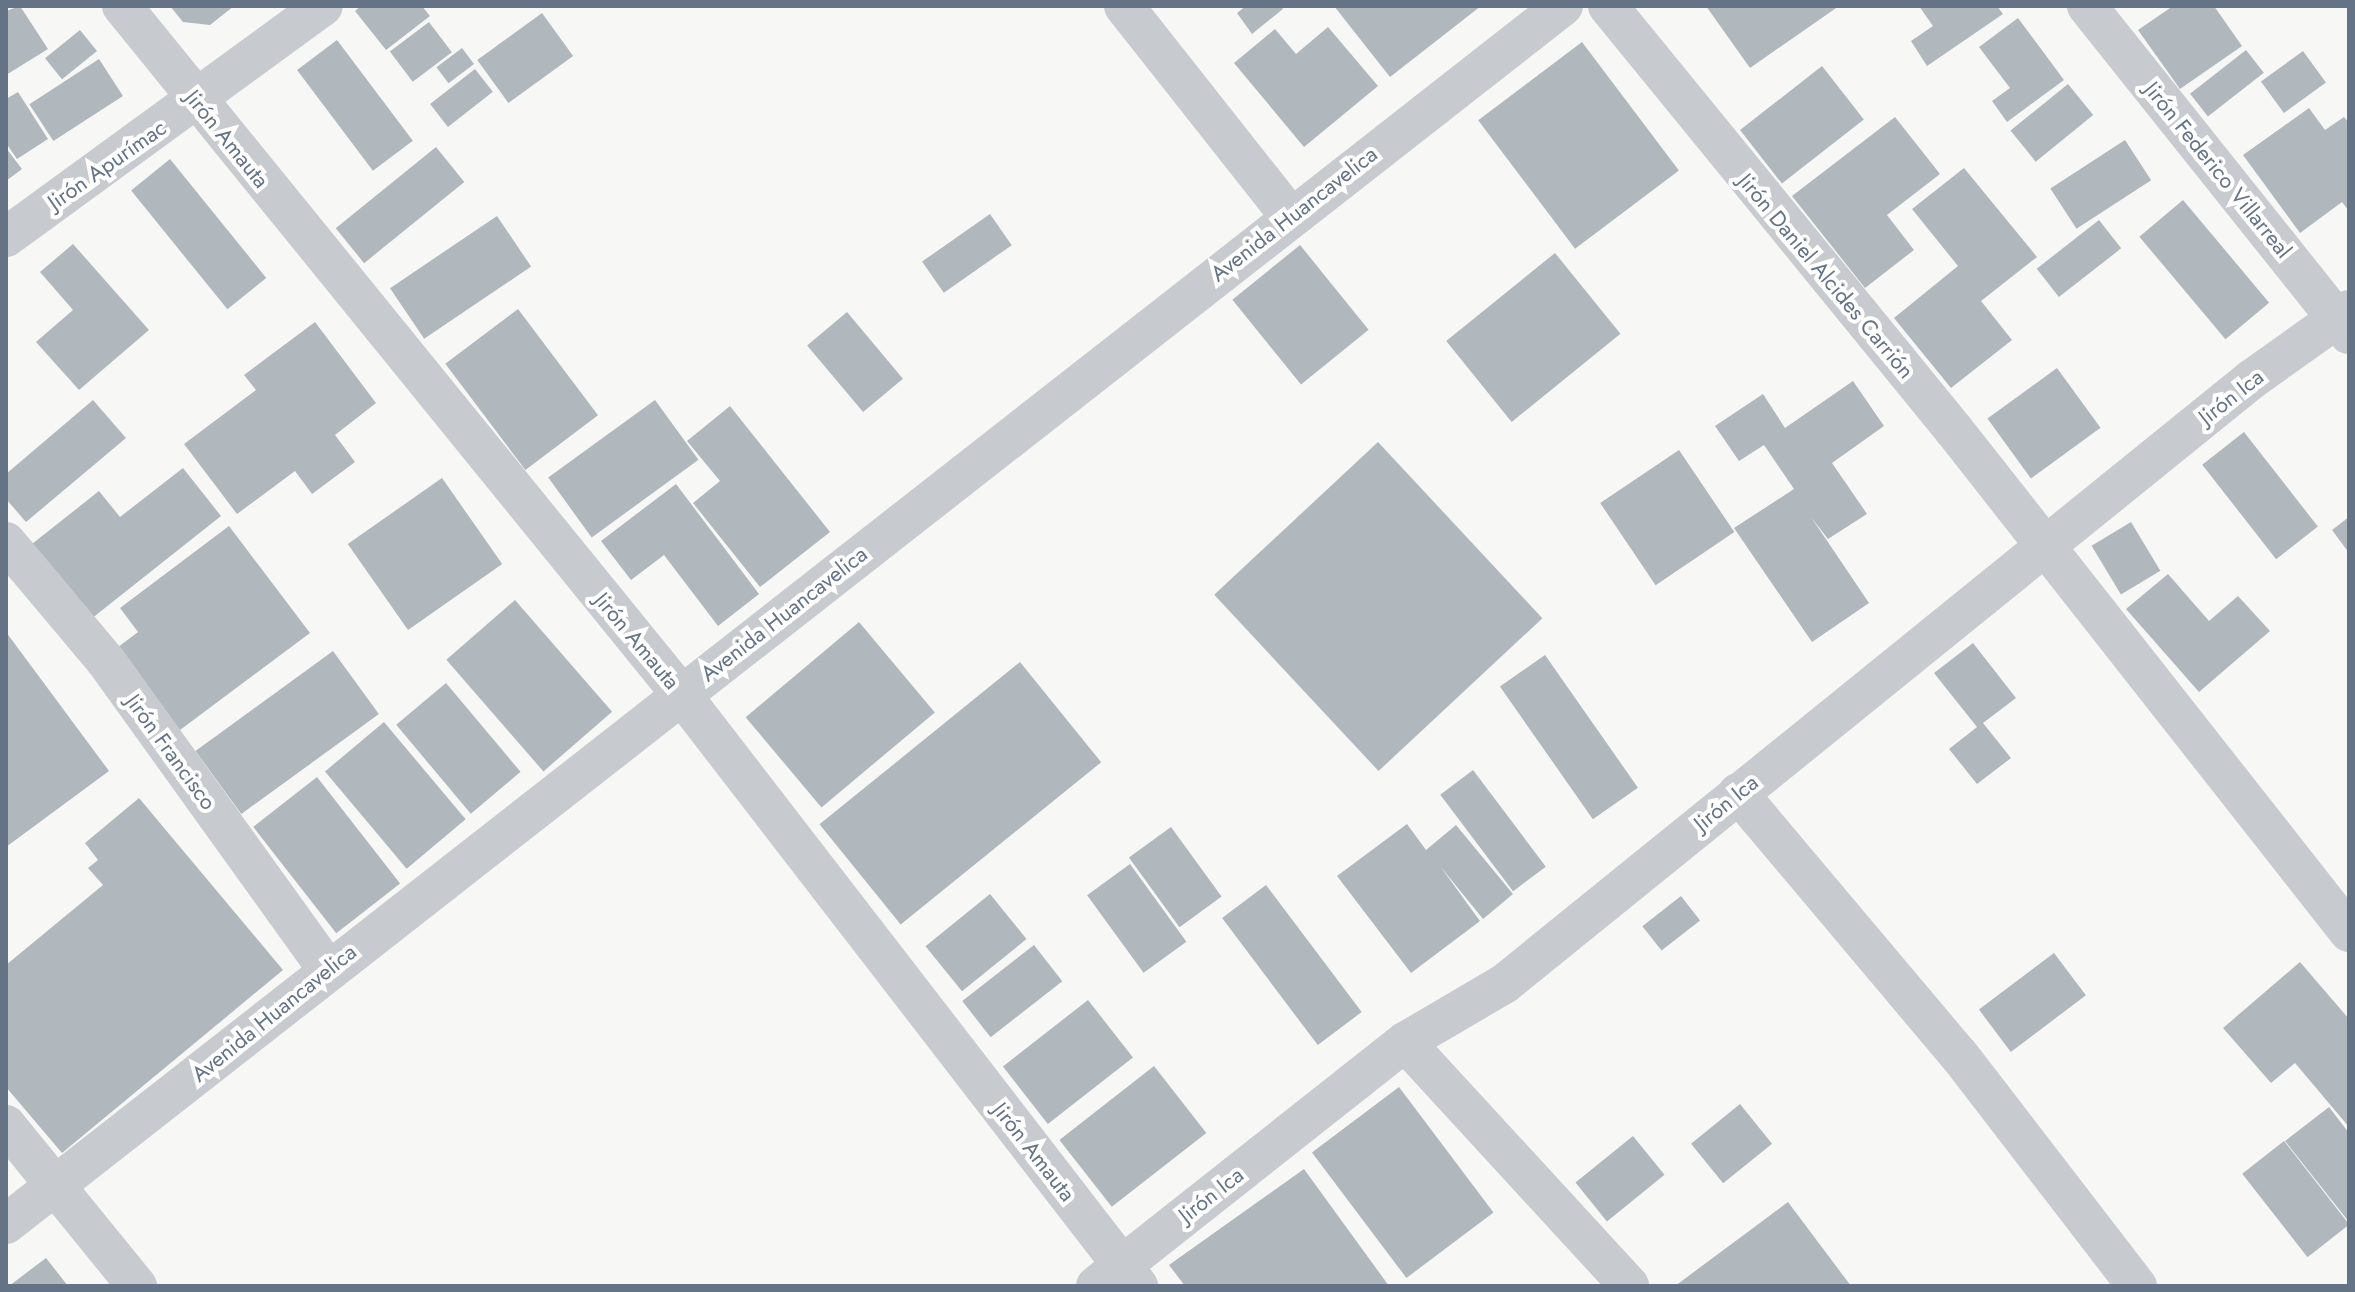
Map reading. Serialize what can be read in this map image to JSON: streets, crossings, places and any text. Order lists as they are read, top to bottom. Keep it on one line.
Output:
{"streets":{"street":["Jirón Amauta","Jirón Apurímac","Jirón Federico Villarreal","Avenida Huancavelica","Jirón Daniel Alcides Carrión","Jirón Ica","Jirón Francisco"]},"crossings":[["Jirón Amauta","Jirón Apurímac"],["Jirón Amauta","Avenida Huancavelica"],["Jirón Amauta","Jirón Ica"],["Jirón Federico Villarreal","Jirón Ica"],["Avenida Huancavelica","Jirón Francisco"],["Jirón Daniel Alcides Carrión","Jirón Ica"]]}
